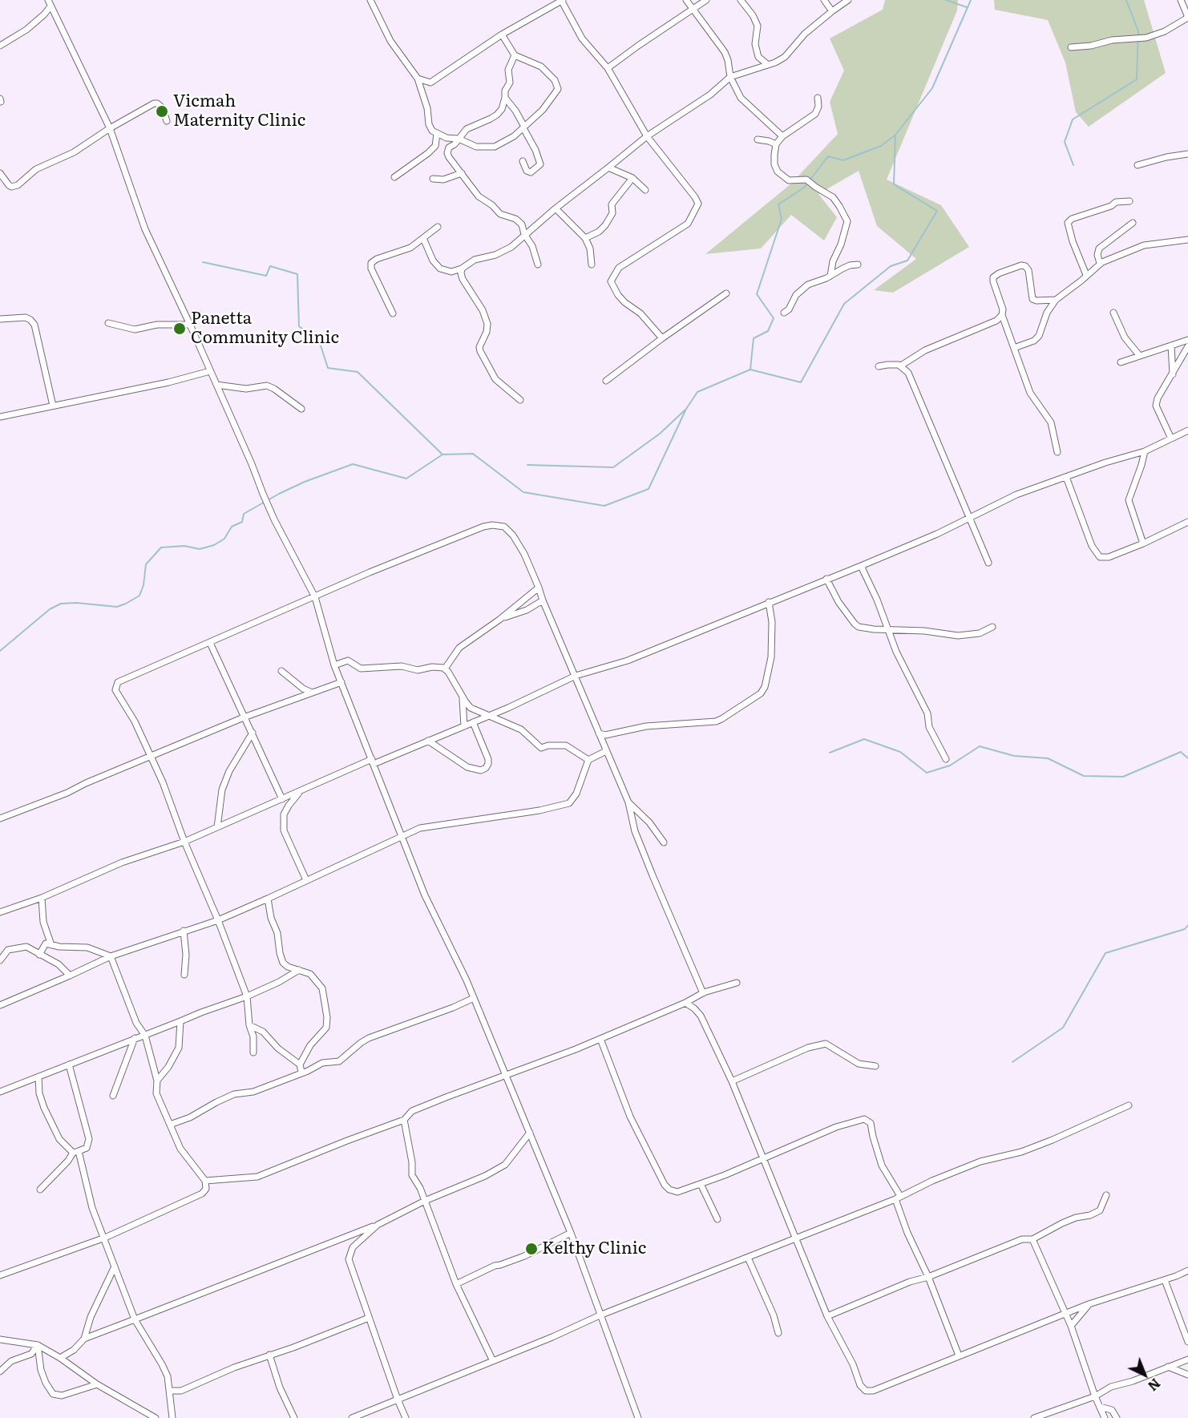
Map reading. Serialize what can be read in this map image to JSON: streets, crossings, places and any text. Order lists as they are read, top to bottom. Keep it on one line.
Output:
{"places":["Vicmah Maternity Clinic","Panetta Community Clinic","Kelthy Clinic"],"north":"bottom right"}
